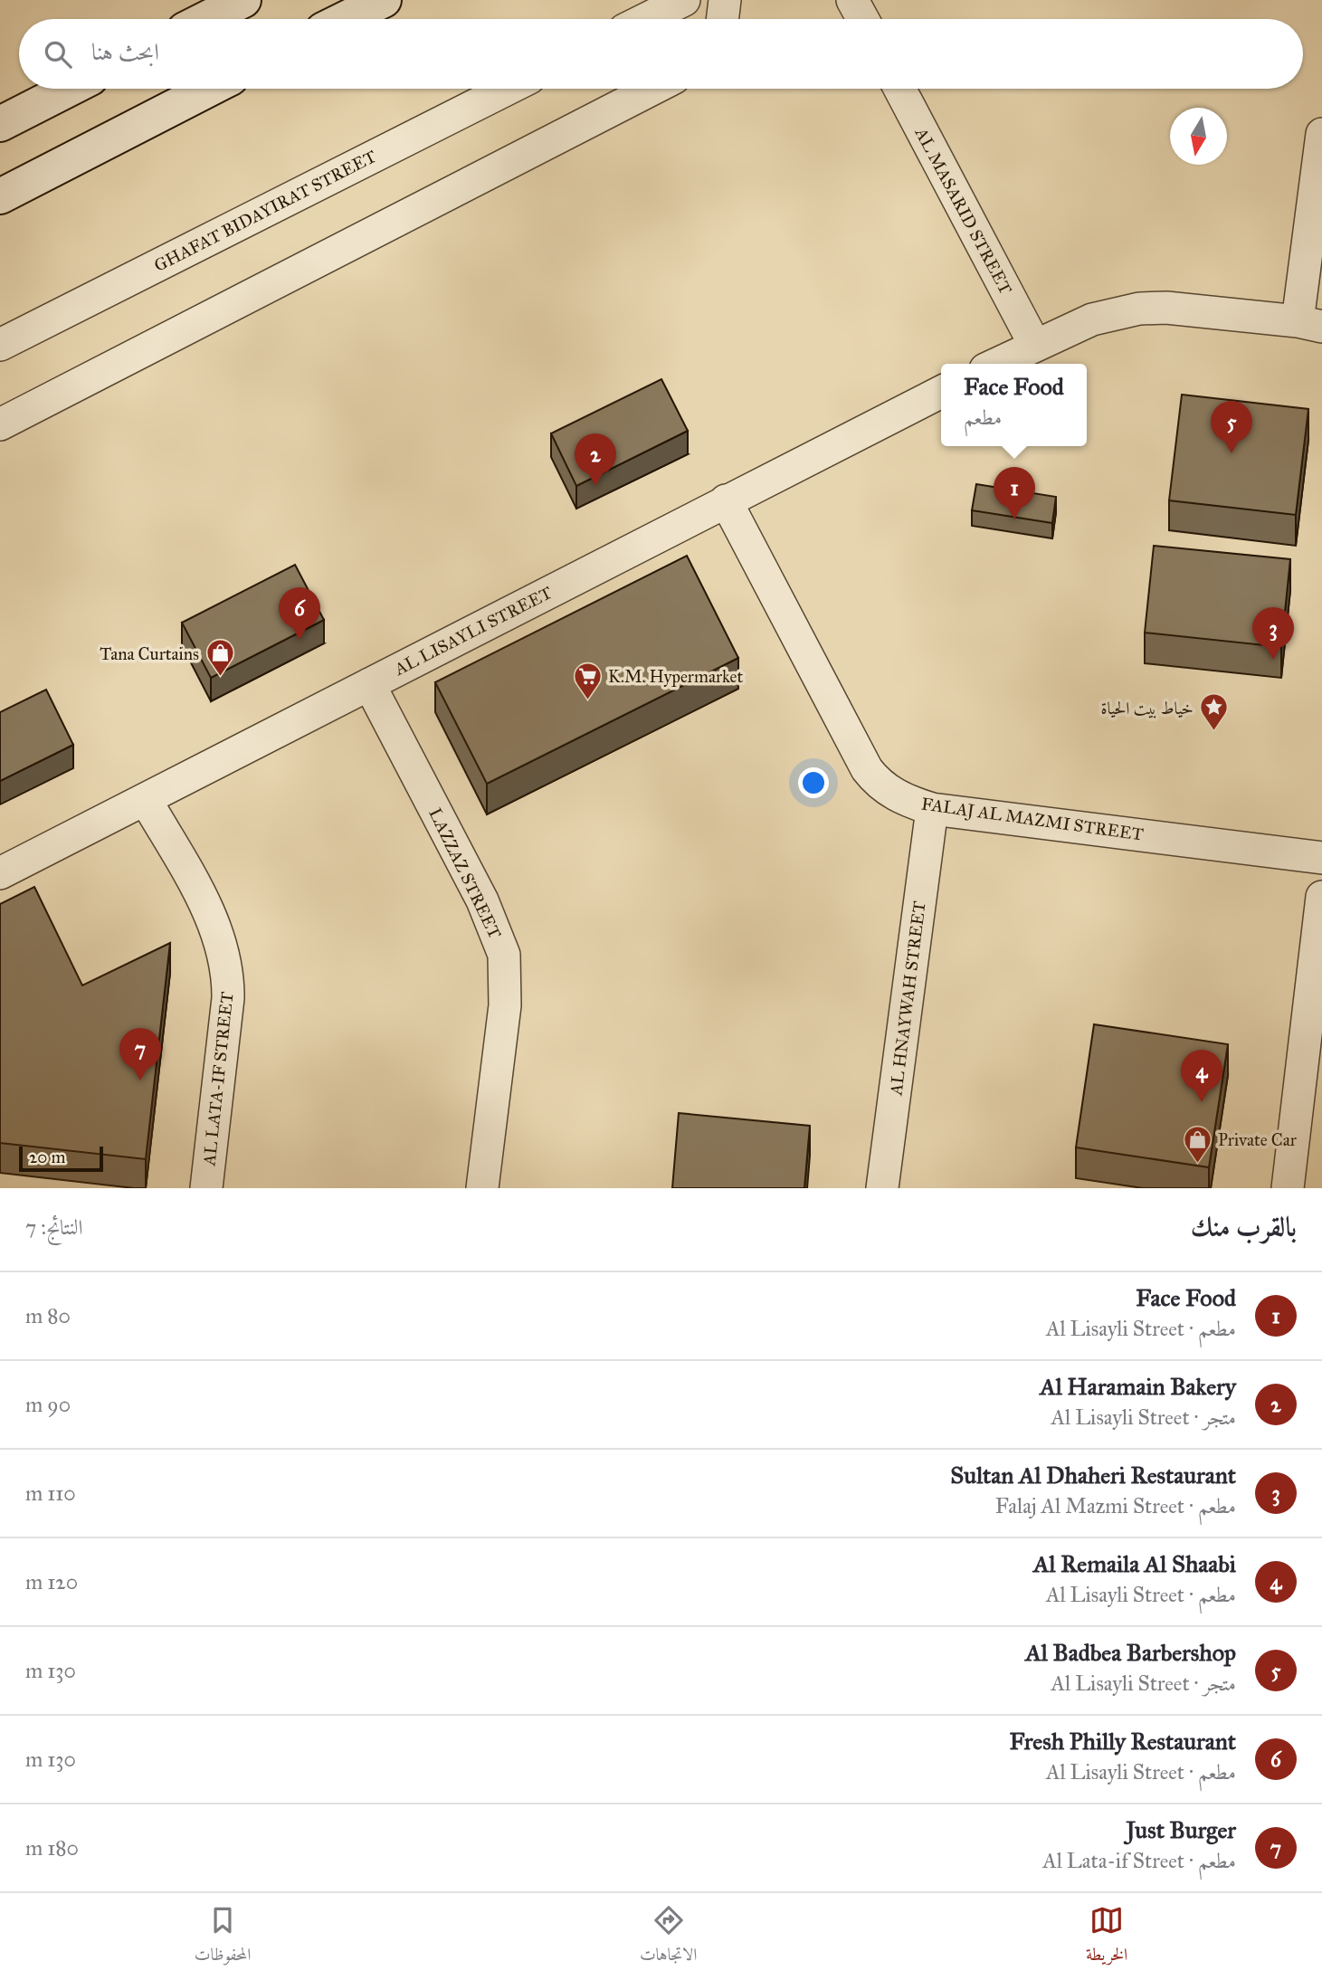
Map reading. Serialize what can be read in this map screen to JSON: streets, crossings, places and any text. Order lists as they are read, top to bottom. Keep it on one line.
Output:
{"streets":{"street":["GHAFAT BIDAYIRAT STREET","AL MASARID STREET","AL LISAYLI STREET","FALAJ AL MAZMI STREET","LAZZAZ STREET","AL HNAYWAH STREET","AL LATA-IF STREET"]},"crossings":[["AL LISAYLI STREET","FALAJ AL MAZMI STREET"],["AL LISAYLI STREET","LAZZAZ STREET"],["AL LISAYLI STREET","AL LATA-IF STREET"],["FALAJ AL MAZMI STREET","AL HNAYWAH STREET"]],"places":{"shop":["Tana Curtains","Private Car"],"supermarket":["K.M. Hypermarket"],"place":["خياط بيت الحياة"]},"scale_bar":"20 m","north":"bottom","page":{"search":"ابحث هنا","popup":["Face Food","مطعم"],"pins":["5","2","1","6","3","7","4"],"scale":"20 m","heading":["بالقرب منك","النتائج: 7"],"list":[{"mark":"1","name":"Face Food","note":"مطعم · Al Lisayli Street","value":"80 m"},{"mark":"2","name":"Al Haramain Bakery","note":"متجر · Al Lisayli Street","value":"90 m"},{"mark":"3","name":"Sultan Al Dhaheri Restaurant","note":"مطعم · Falaj Al Mazmi Street","value":"110 m"},{"mark":"4","name":"Al Remaila Al Shaabi","note":"مطعم · Al Lisayli Street","value":"120 m"},{"mark":"5","name":"Al Badbea Barbershop","note":"متجر · Al Lisayli Street","value":"130 m"},{"mark":"6","name":"Fresh Philly Restaurant","note":"مطعم · Al Lisayli Street","value":"130 m"},{"mark":"7","name":"Just Burger","note":"مطعم · Al Lata-if Street","value":"180 m"}],"nav":["الخريطة","الاتجاهات","المحفوظات"]}}
